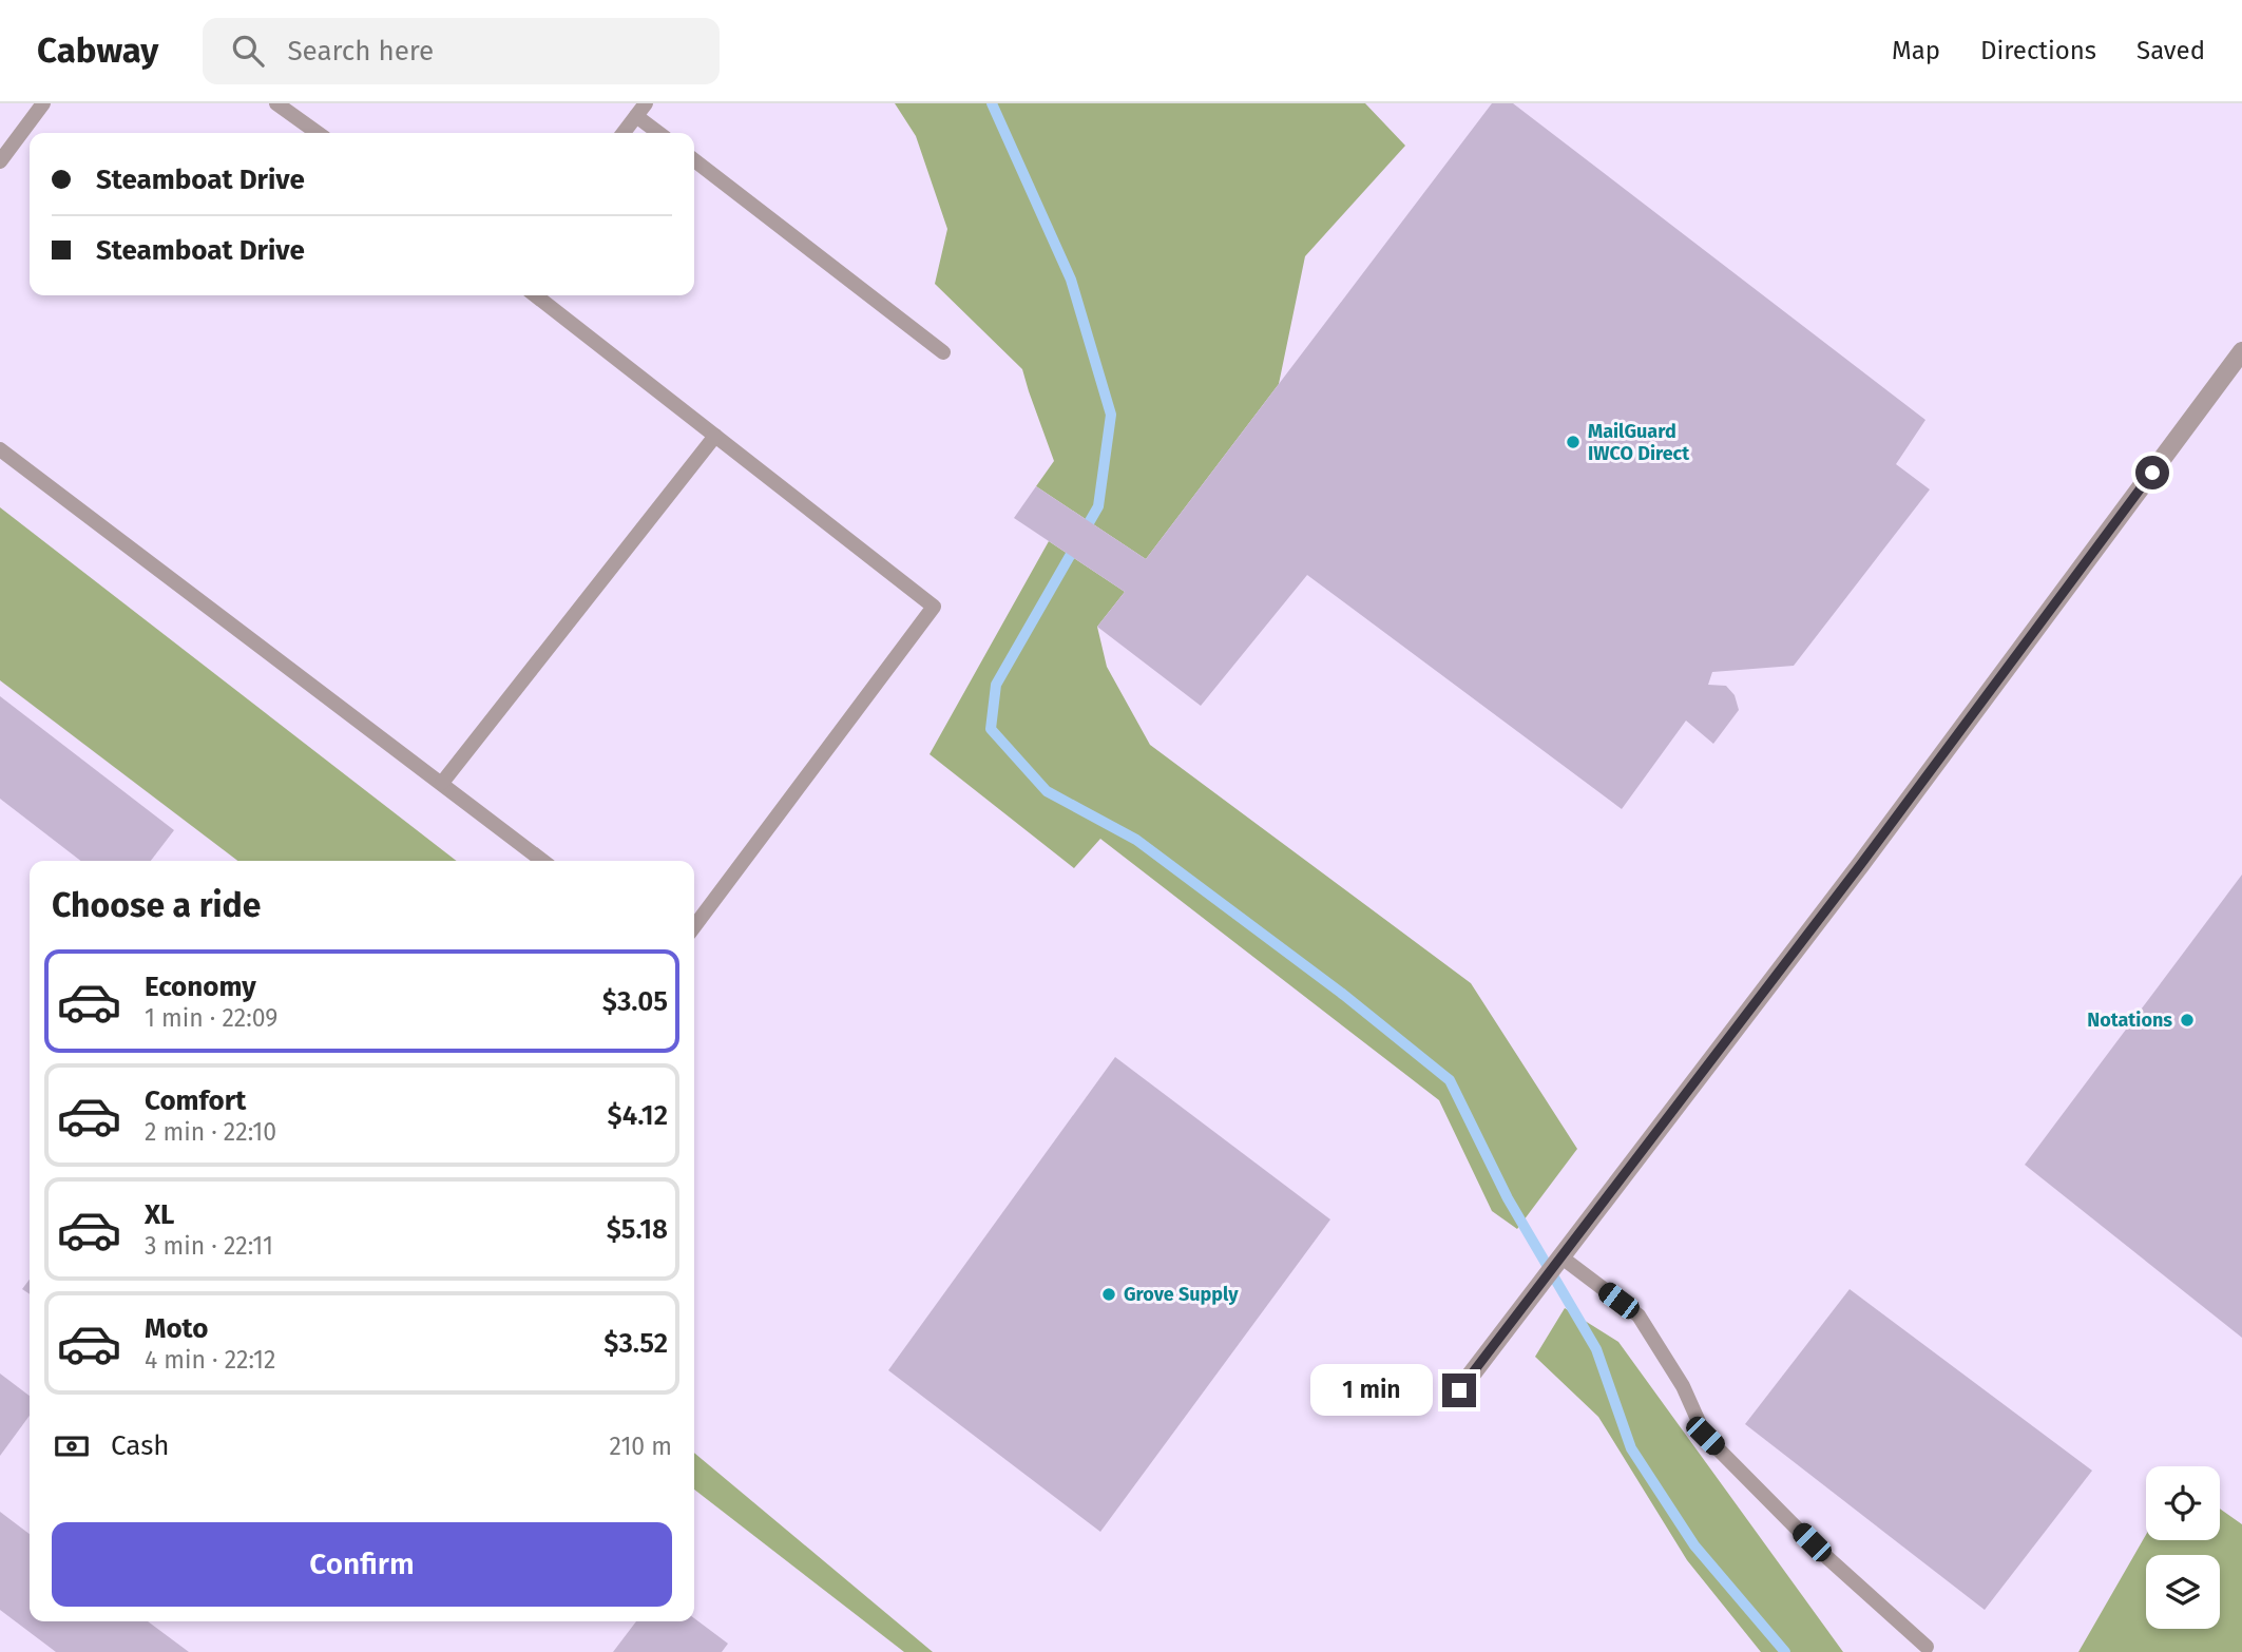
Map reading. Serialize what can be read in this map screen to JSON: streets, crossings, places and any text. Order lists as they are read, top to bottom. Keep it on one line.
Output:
{"places":["MailGuard IWCO Direct","Notations","Grove Supply"],"page":{"header":"Cabway","search":"Search here","nav":["Map","Directions","Saved"],"banner":["Steamboat Drive","Steamboat Drive"],"heading":"Choose a ride","list":[{"name":"Economy","note":"1 min · 22:09","value":"$3.05"},{"name":"Comfort","note":"2 min · 22:10","value":"$4.12"},{"name":"XL","note":"3 min · 22:11","value":"$5.18"},{"name":"Moto","note":"4 min · 22:12","value":"$3.52"}],"bubble":"1 min","pay":["Cash","210 m"],"buttons":"Confirm"}}
